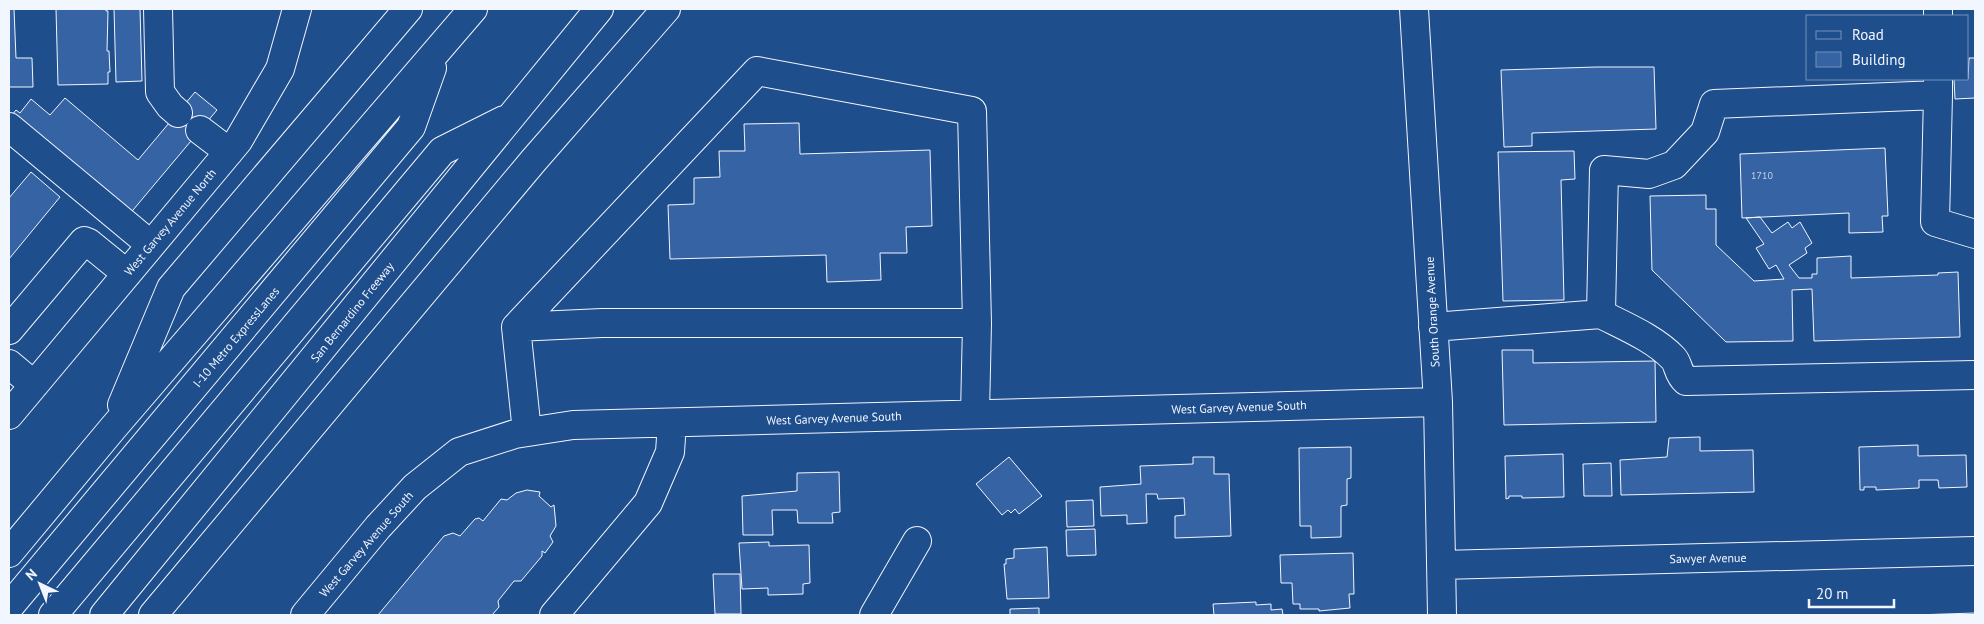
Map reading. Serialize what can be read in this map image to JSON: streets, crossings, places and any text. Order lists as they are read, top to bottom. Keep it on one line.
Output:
{"streets":{"main road":["West Garvey Avenue North","San Bernardino Freeway","South Orange Avenue","I-10 Metro ExpressLanes","West Garvey Avenue South","Sawyer Avenue"]},"crossings":[["South Orange Avenue","West Garvey Avenue South"],["South Orange Avenue","Sawyer Avenue"]],"house_numbers":["1710"],"legend":["Road","Building"],"scale_bar":"20 m","north":"top left"}
